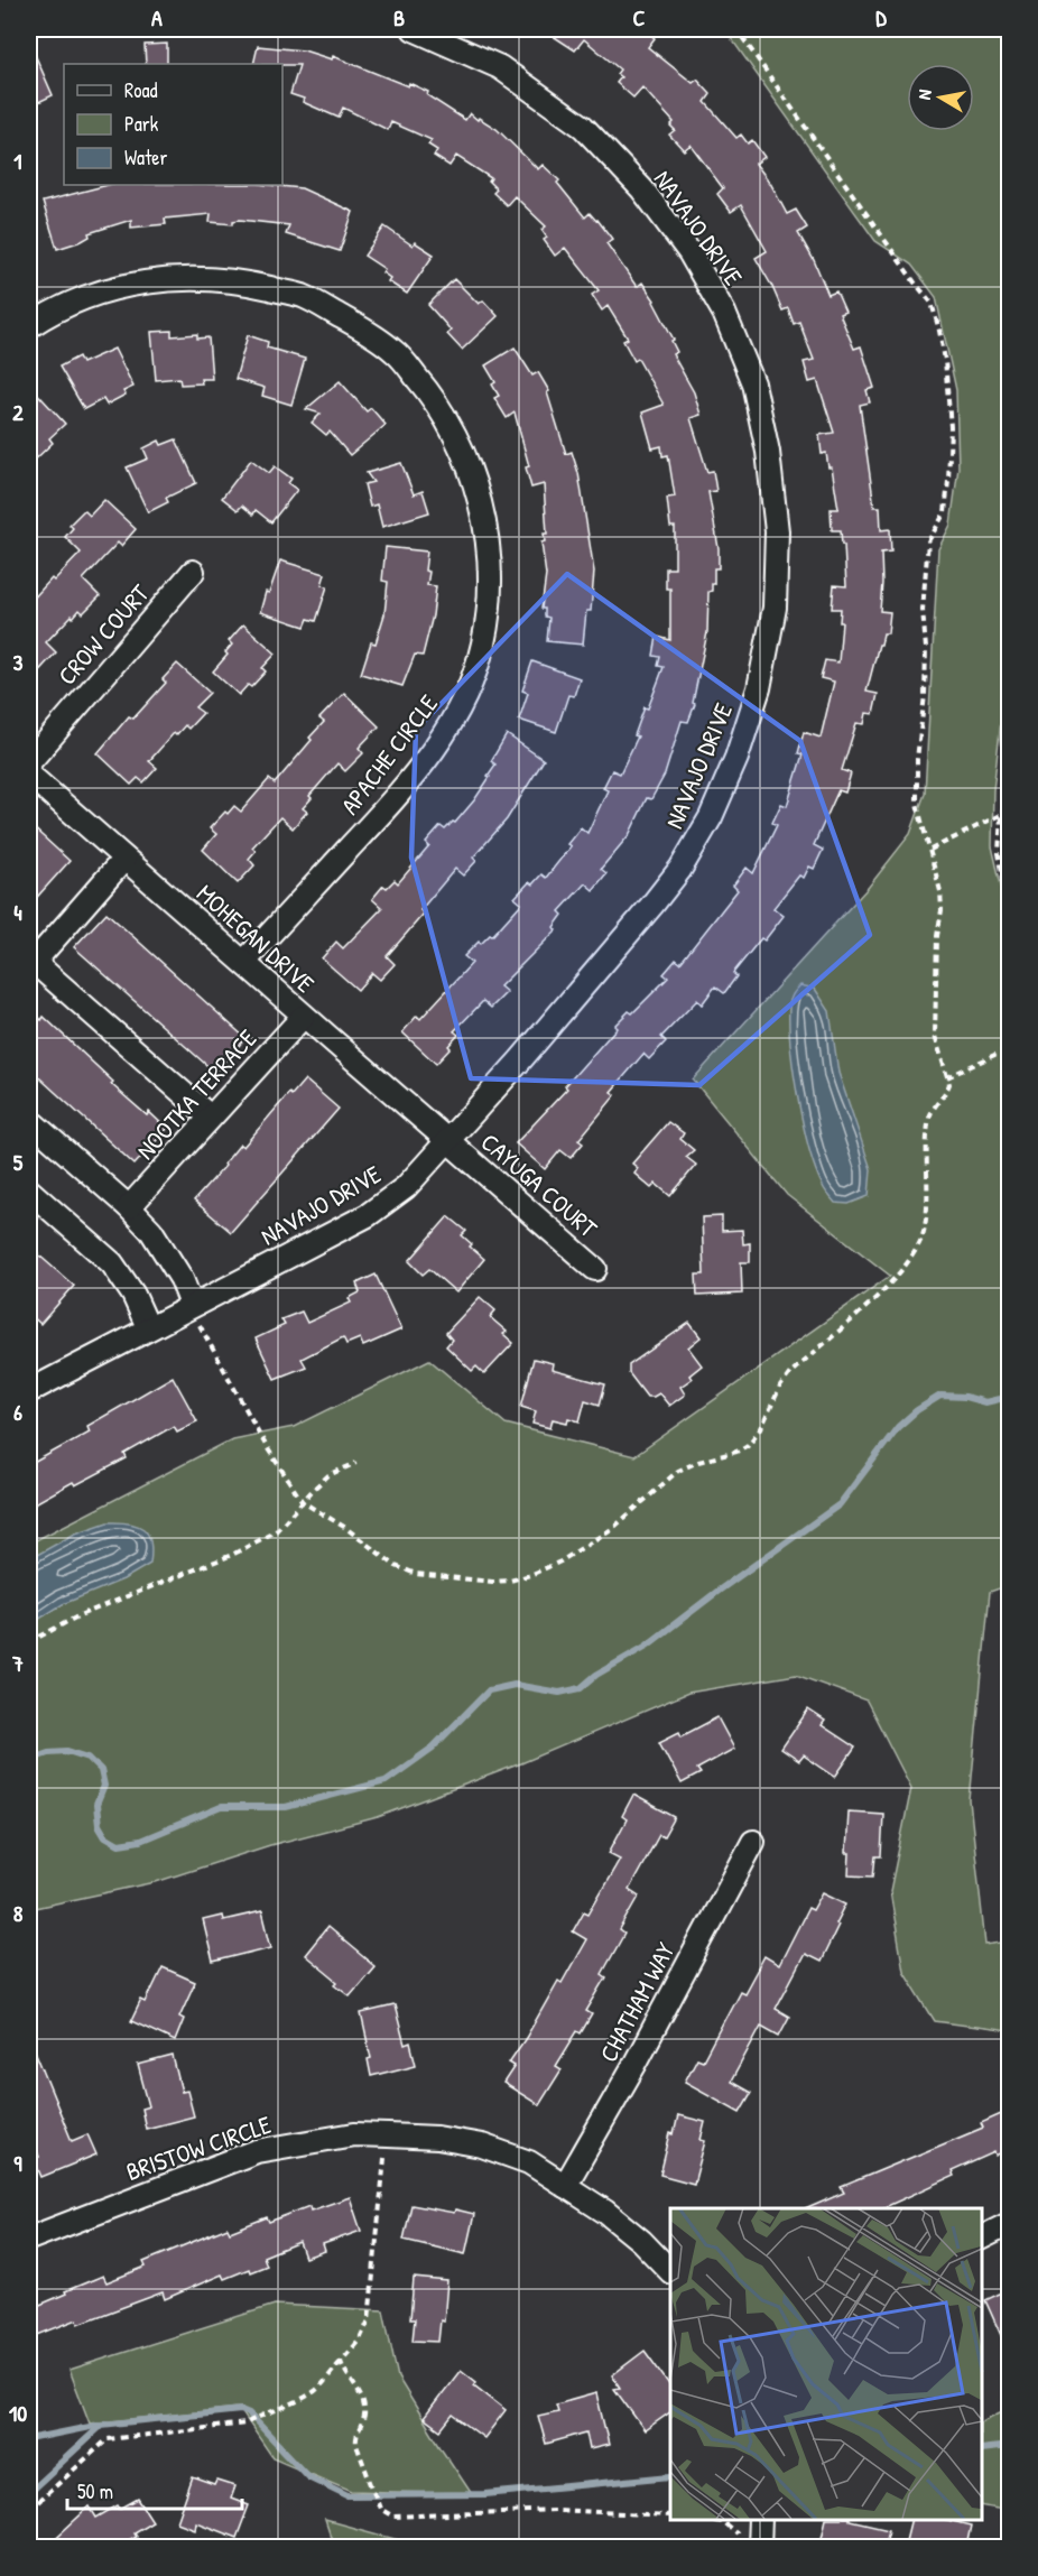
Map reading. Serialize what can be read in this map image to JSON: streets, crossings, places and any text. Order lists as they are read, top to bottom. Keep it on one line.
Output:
{"streets":{"street":["NAVAJO DRIVE","CROW COURT","APACHE CIRCLE","MOHEGAN DRIVE","NOOTKA TERRACE","CAYUGA COURT","CHATHAM WAY","BRISTOW CIRCLE"]},"crossings":[["NAVAJO DRIVE","MOHEGAN DRIVE"],["NAVAJO DRIVE","CAYUGA COURT"],["APACHE CIRCLE","MOHEGAN DRIVE"],["MOHEGAN DRIVE","NOOTKA TERRACE"],["MOHEGAN DRIVE","CAYUGA COURT"],["CHATHAM WAY","BRISTOW CIRCLE"]],"legend":["Road","Park","Water"],"scale_bar":"50 m","north":"left","grid":{"columns":["A","B","C","D"],"rows":["1","2","3","4","5","6","7","8","9","10"]}}
